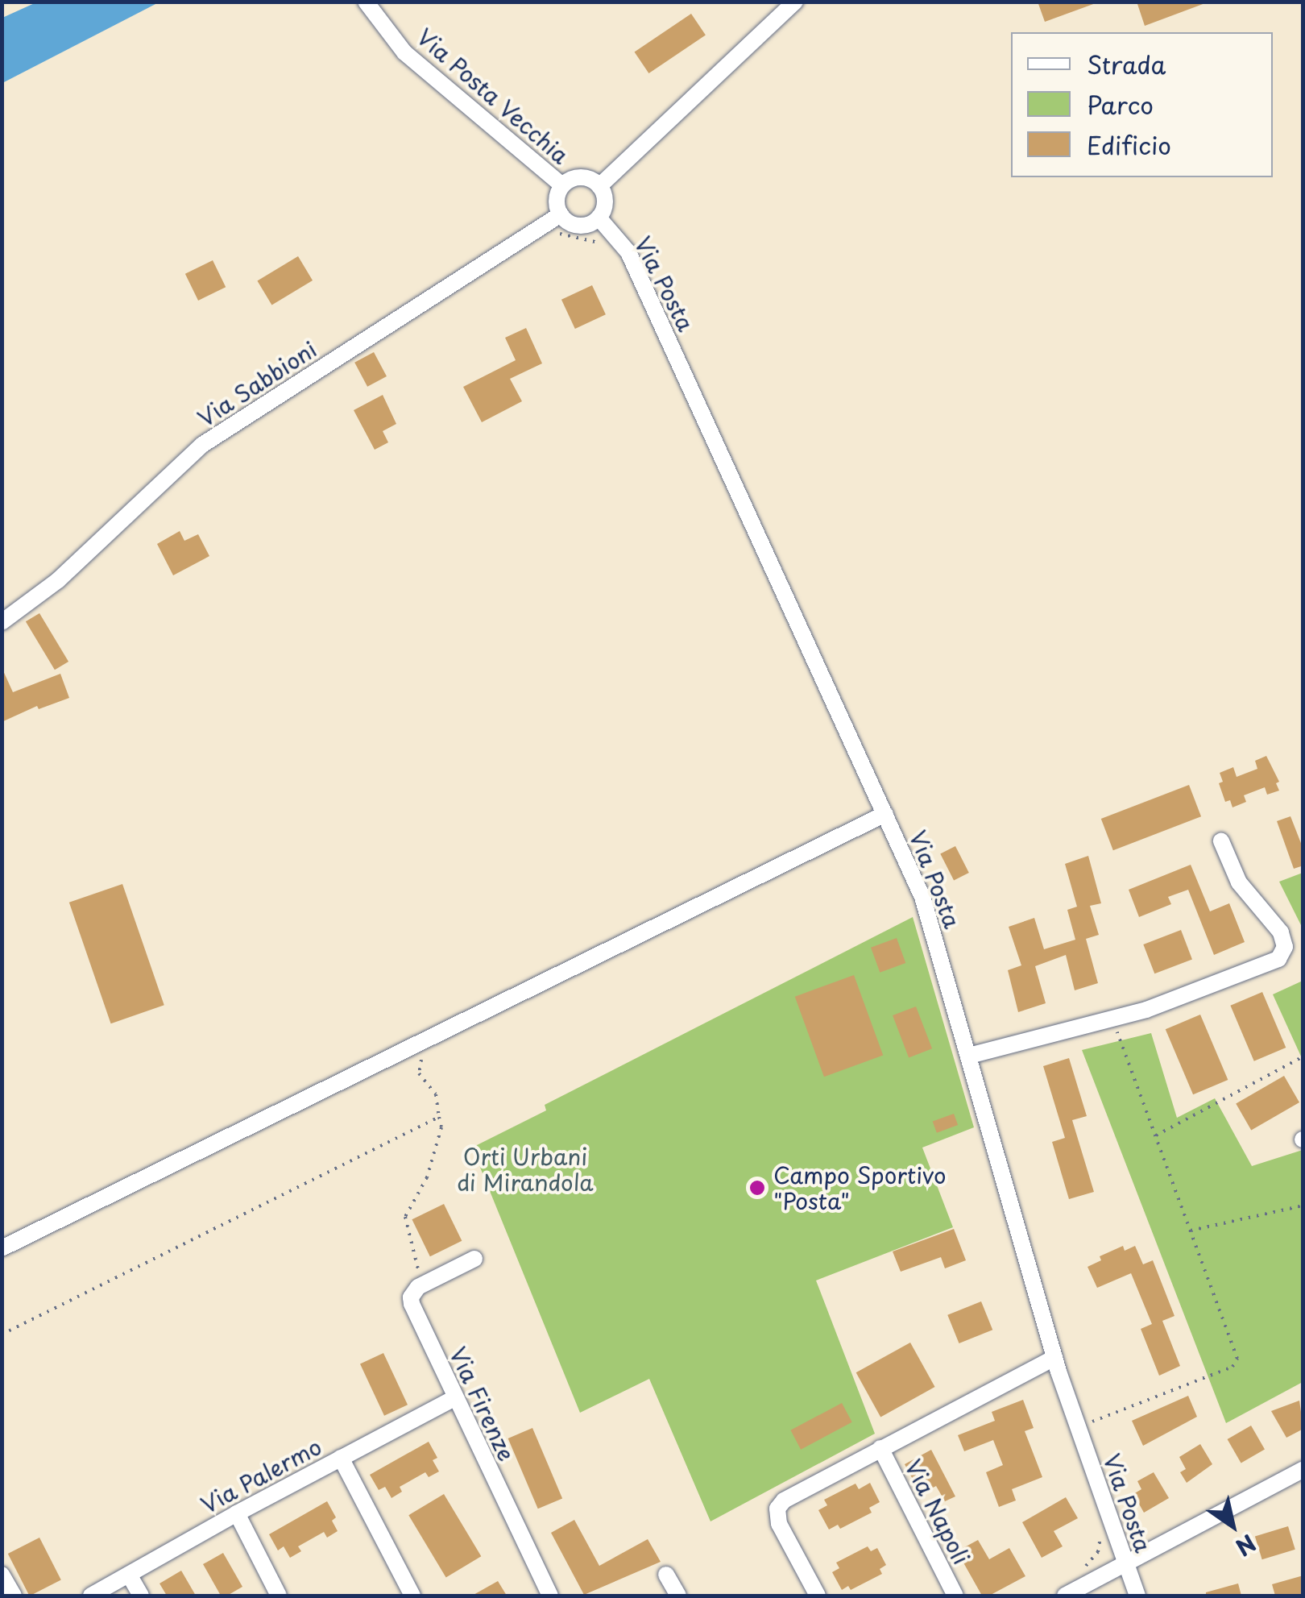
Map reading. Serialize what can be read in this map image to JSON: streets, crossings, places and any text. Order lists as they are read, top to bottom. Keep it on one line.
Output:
{"streets":{"street":["Via Posta Vecchia","Via Posta","Via Sabbioni","Via Firenze","Via Palermo","Via Napoli"]},"crossings":[["Via Posta Vecchia","Via Posta"],["Via Posta Vecchia","Via Sabbioni"],["Via Posta","Via Sabbioni"],["Via Firenze","Via Palermo"]],"parks":["Orti Urbani di Mirandola"],"places":["Campo Sportivo \"Posta\""],"legend":["Strada","Parco","Edificio"],"north":"bottom right"}
